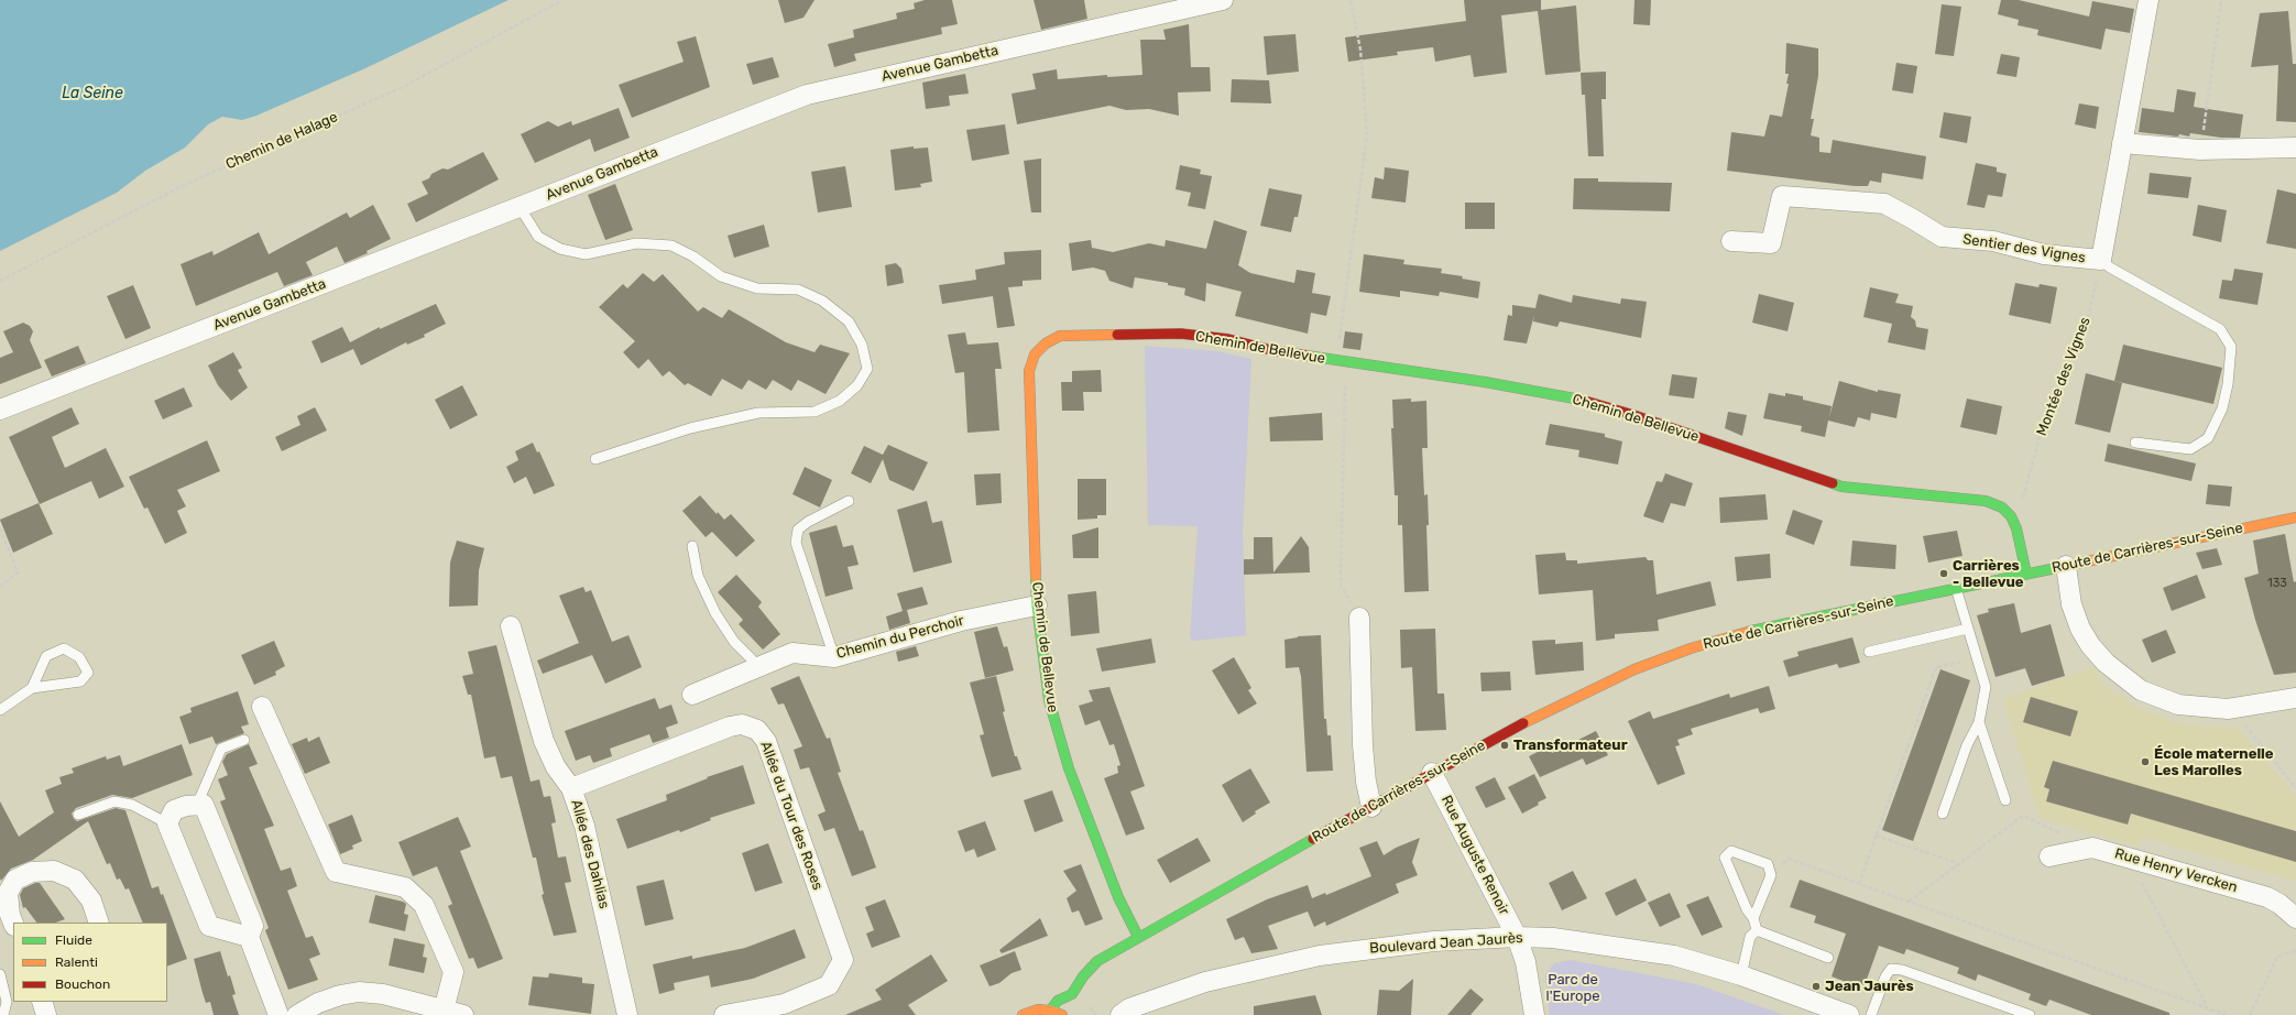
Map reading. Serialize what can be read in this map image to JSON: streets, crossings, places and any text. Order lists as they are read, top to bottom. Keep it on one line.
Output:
{"streets":{"street":["Avenue Gambetta","Sentier des Vignes","Chemin de Bellevue","Route de Carrières-sur-Seine","Chemin du Perchoir","Allée du Tour des Roses","Allée des Dahlias","Rue Auguste Renoir","Rue Henry Vercken","Boulevard Jean Jaurès"],"path":["Chemin de Halage","Montée des Vignes"]},"crossings":[["Sentier des Vignes","Montée des Vignes"],["Chemin de Bellevue","Montée des Vignes"],["Chemin de Bellevue","Route de Carrières-sur-Seine"],["Chemin de Bellevue","Chemin du Perchoir"],["Route de Carrières-sur-Seine","Rue Auguste Renoir"],["Allée du Tour des Roses","Allée des Dahlias"],["Rue Auguste Renoir","Boulevard Jean Jaurès"]],"water":["La Seine"],"parks":["Parc de l'Europe"],"places":["Carrières - Bellevue","Transformateur","École maternelle Les Marolles","Jean Jaurès"],"house_numbers":["133"],"legend":["Fluide","Ralenti","Bouchon"]}
